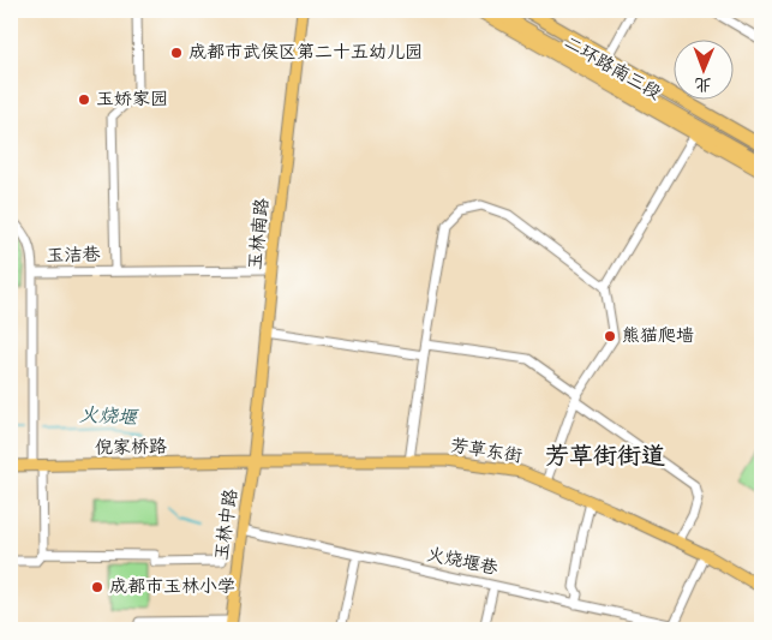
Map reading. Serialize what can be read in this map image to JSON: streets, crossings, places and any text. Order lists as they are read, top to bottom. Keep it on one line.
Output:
{"streets":{"main road":["二环路南三段","玉林南路","倪家桥路","芳草东街","玉林中路"],"street":["玉洁巷","火烧堰巷"]},"crossings":[["玉林南路","玉洁巷"],["玉林南路","倪家桥路"],["玉林南路","芳草东街"],["玉林南路","玉林中路"],["玉洁巷","倪家桥路"],["倪家桥路","芳草东街"],["倪家桥路","玉林中路"],["芳草东街","玉林中路"],["玉林中路","火烧堰巷"]],"districts":["芳草街街道"],"water":["火烧堰"],"places":["成都市武侯区第二十五幼儿园","玉娇家园","熊猫爬墙","成都市玉林小学"],"north":"bottom"}
